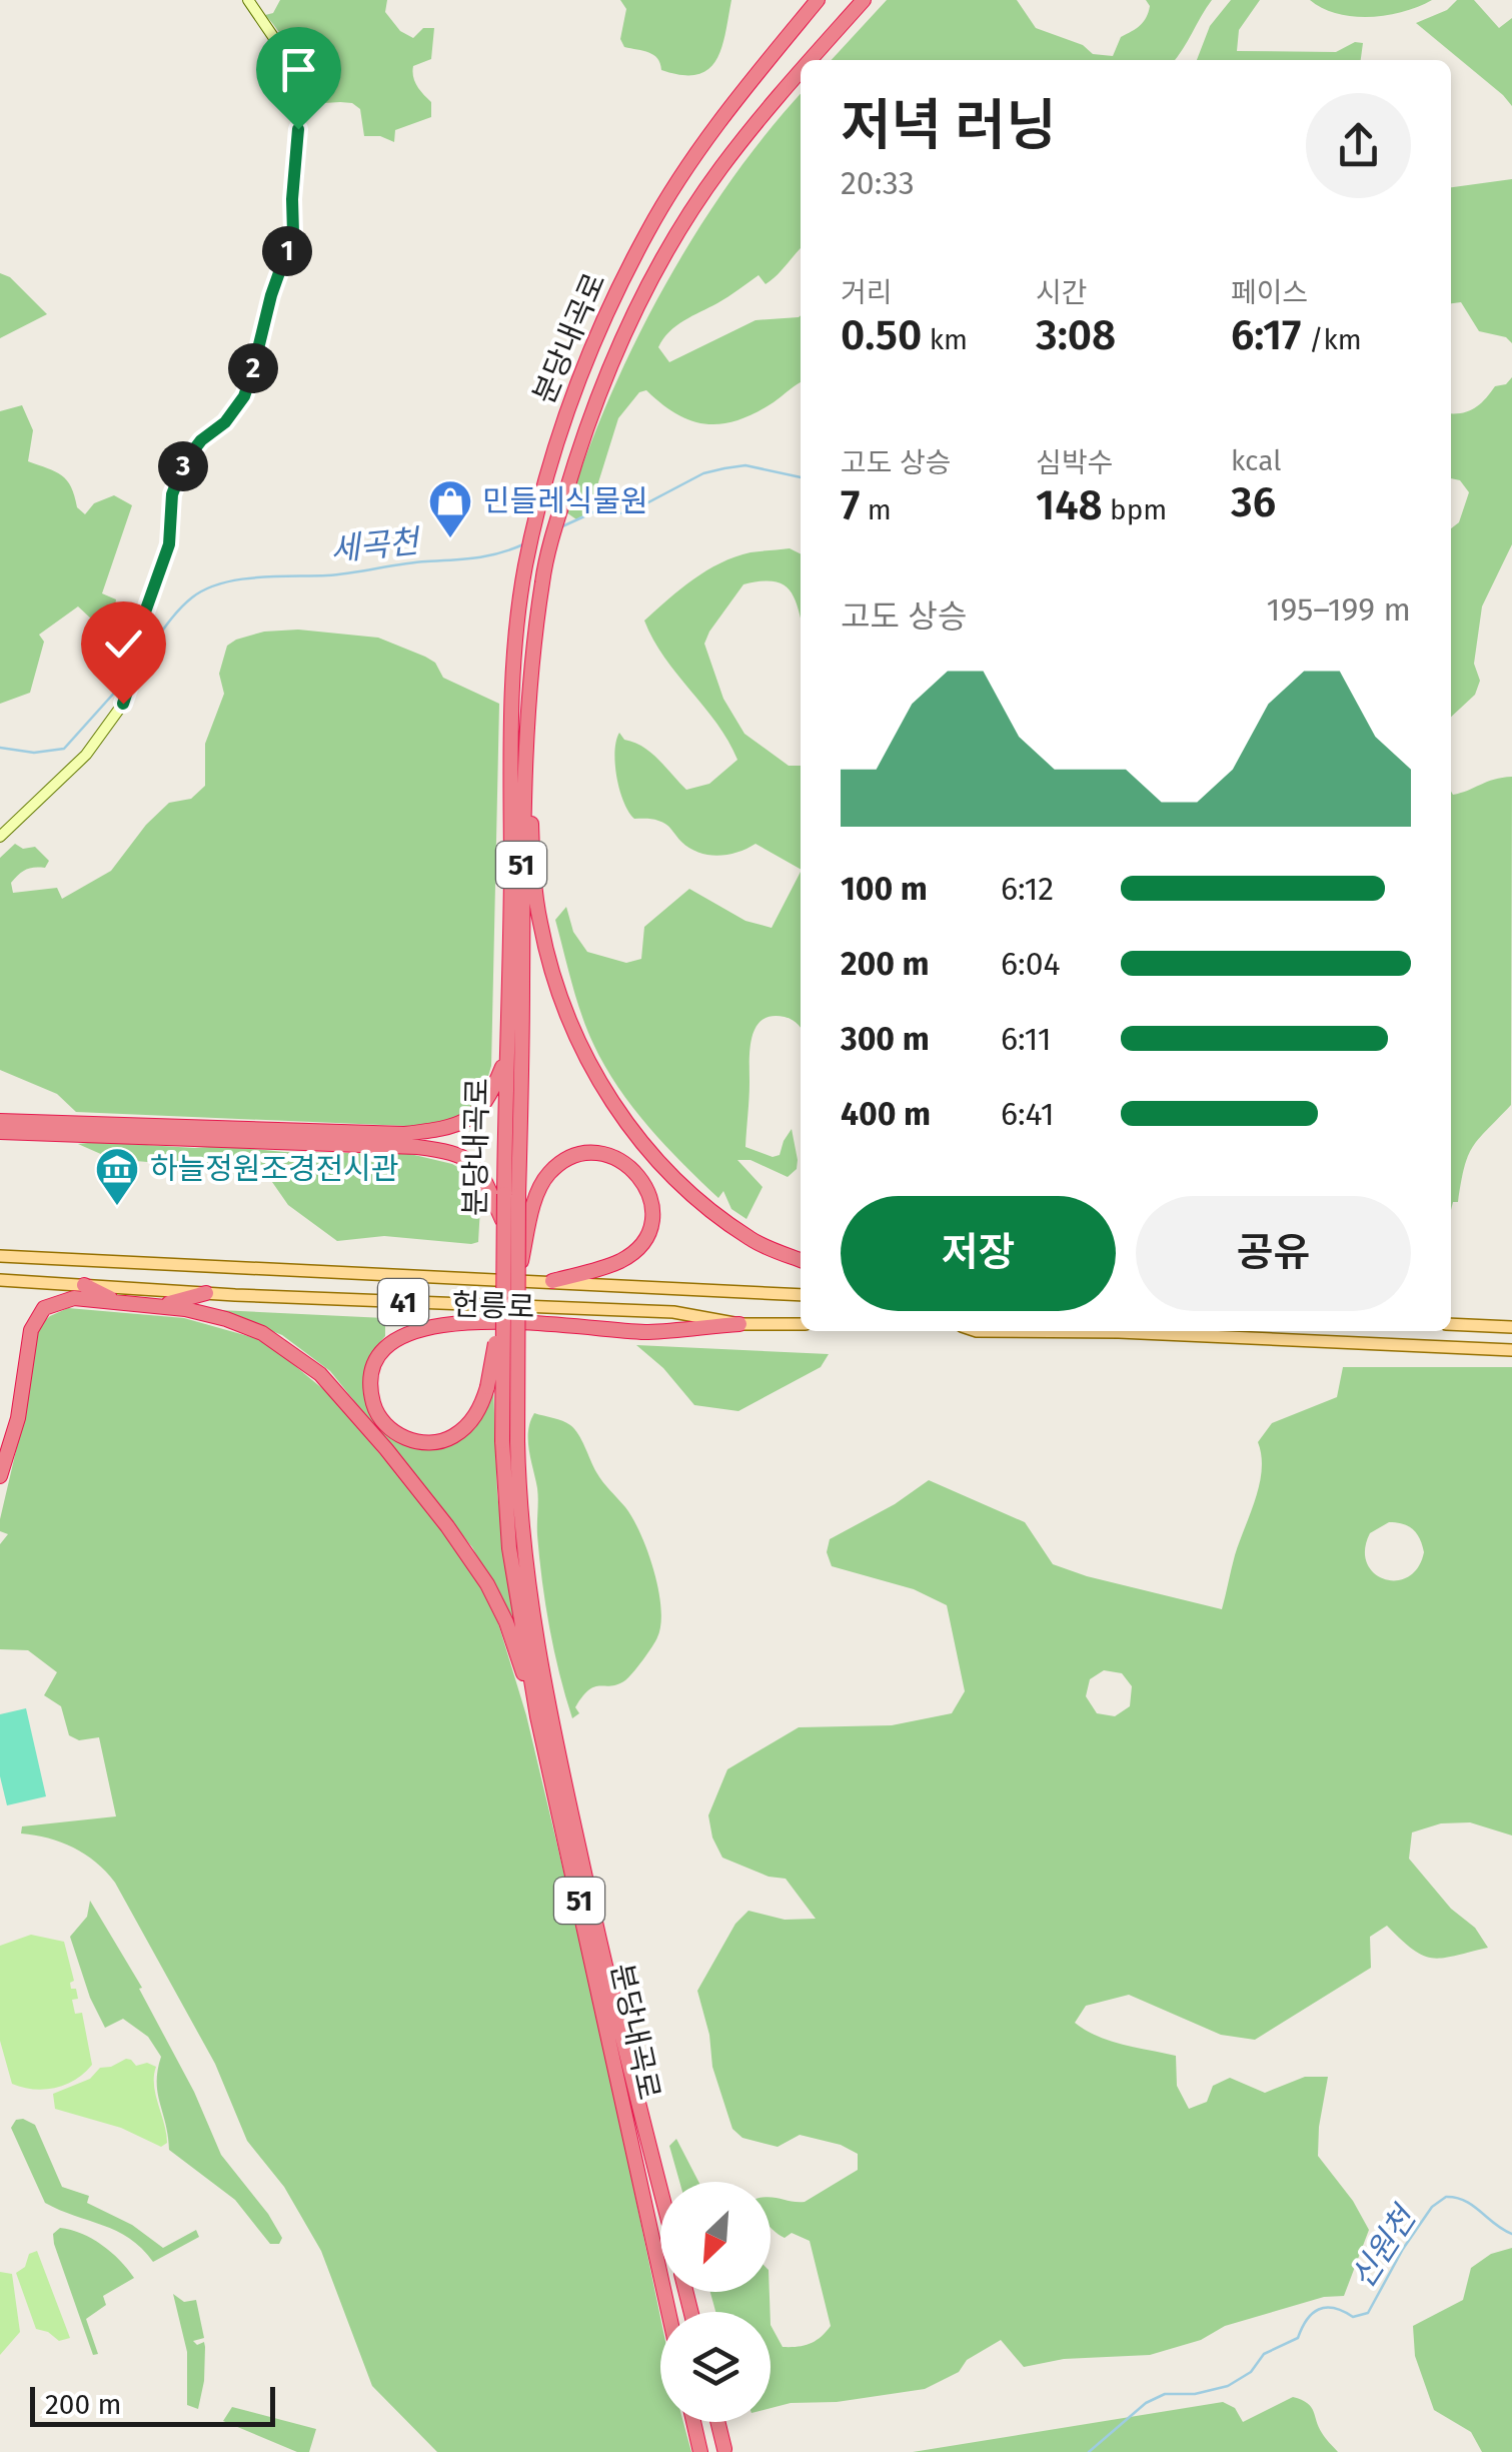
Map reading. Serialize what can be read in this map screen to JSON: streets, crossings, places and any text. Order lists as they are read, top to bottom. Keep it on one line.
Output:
{"streets":{"highway":["분당내곡로","51"],"main road":["41","헌릉로"]},"water":["세곡천","신원천"],"places":{"shop":["민들레식물원"],"museum":["하늘정원조경전시관"]},"scale_bar":"200 m","north":"bottom left","page":{"heading":["저녁 러닝","20:33"],"pins":["1","2","3"],"stats":[["거리","0.50 km"],["시간","3:08"],["페이스","6:17 /km"],["고도 상승","7 m"],["심박수","148 bpm"],["kcal","36"]],"chart":["고도 상승","195–199 m"],"list":[{"name":"100 m","note":"6:12"},{"name":"200 m","note":"6:04"},{"name":"300 m","note":"6:11"},{"name":"400 m","note":"6:41"}],"buttons":["저장","공유"],"scale":"200 m"}}
